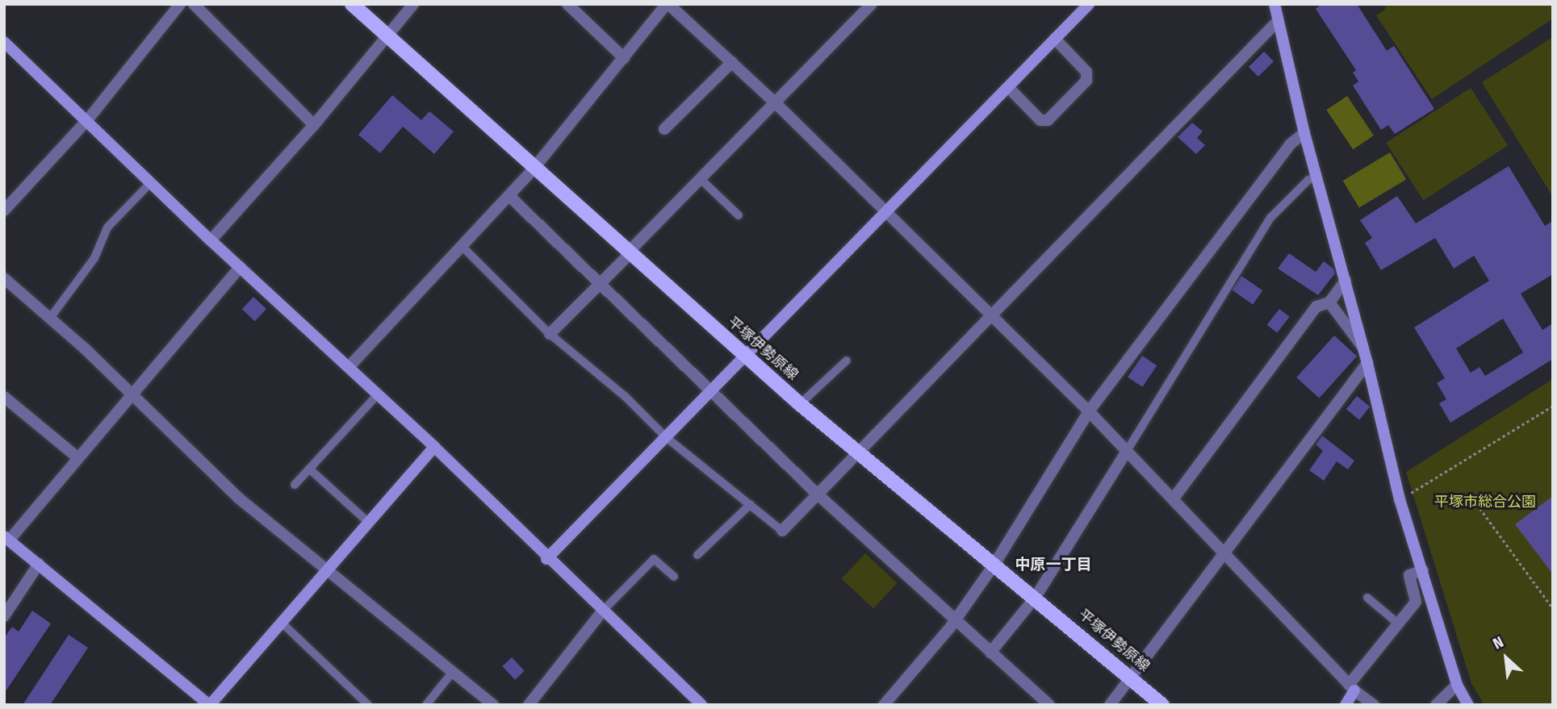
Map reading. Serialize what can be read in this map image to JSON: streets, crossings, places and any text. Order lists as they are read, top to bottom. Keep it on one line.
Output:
{"streets":{"main road":["平塚伊勢原線"]},"districts":["中原一丁目"],"parks":["平塚市総合公園"],"north":"top left"}
